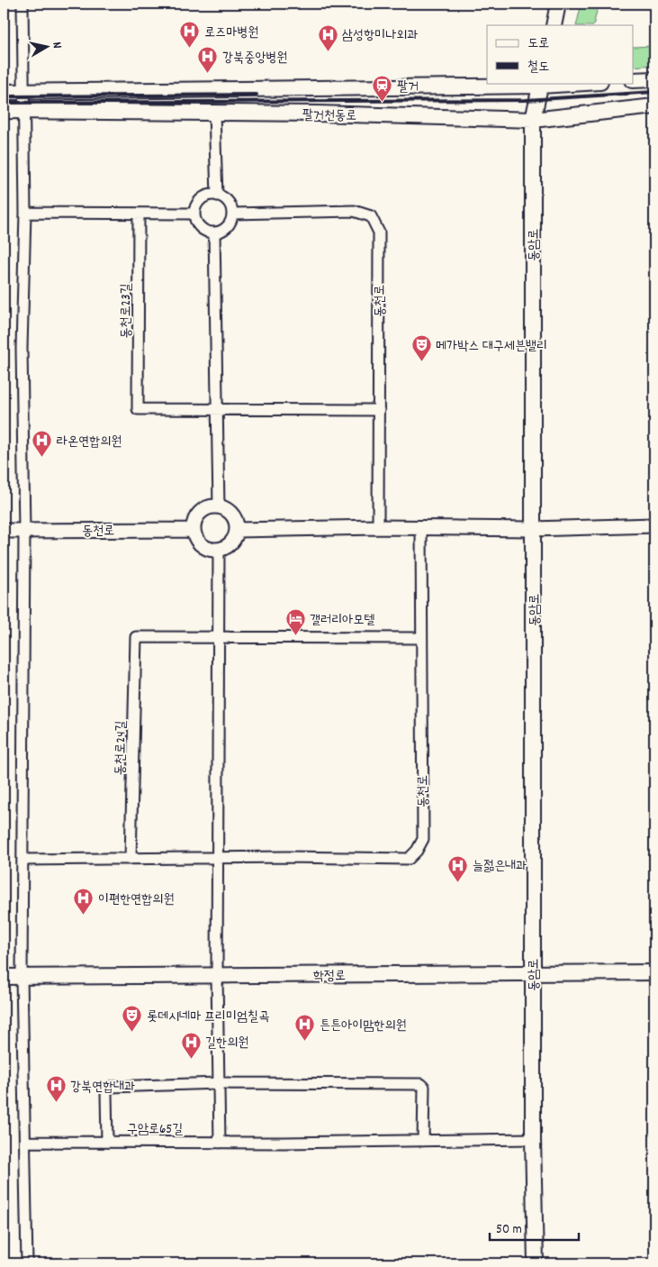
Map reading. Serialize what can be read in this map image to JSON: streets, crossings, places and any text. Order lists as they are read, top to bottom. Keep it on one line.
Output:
{"streets":{"main road":["팔거천동로","동암로","학정로"],"street":["동천로","동천로23길","동천로24길","구암로65길"]},"crossings":[["팔거천동로","동암로"],["동암로","학정로"]],"places":{"hospital":["로즈마병원","삼성항미나외과","강북중앙병원","라온연합의원","늘젊은내과","이편한연합의원","튼튼아이맘한의원","길한의원","강북연합내과"],"station":["팔거"],"theatre":["메가박스 대구세븐밸리","롯데시네마 프리미엄칠곡"],"hotel":["갤러리아모텔"]},"legend":["도로","철도"],"scale_bar":"50 m","north":"right"}
